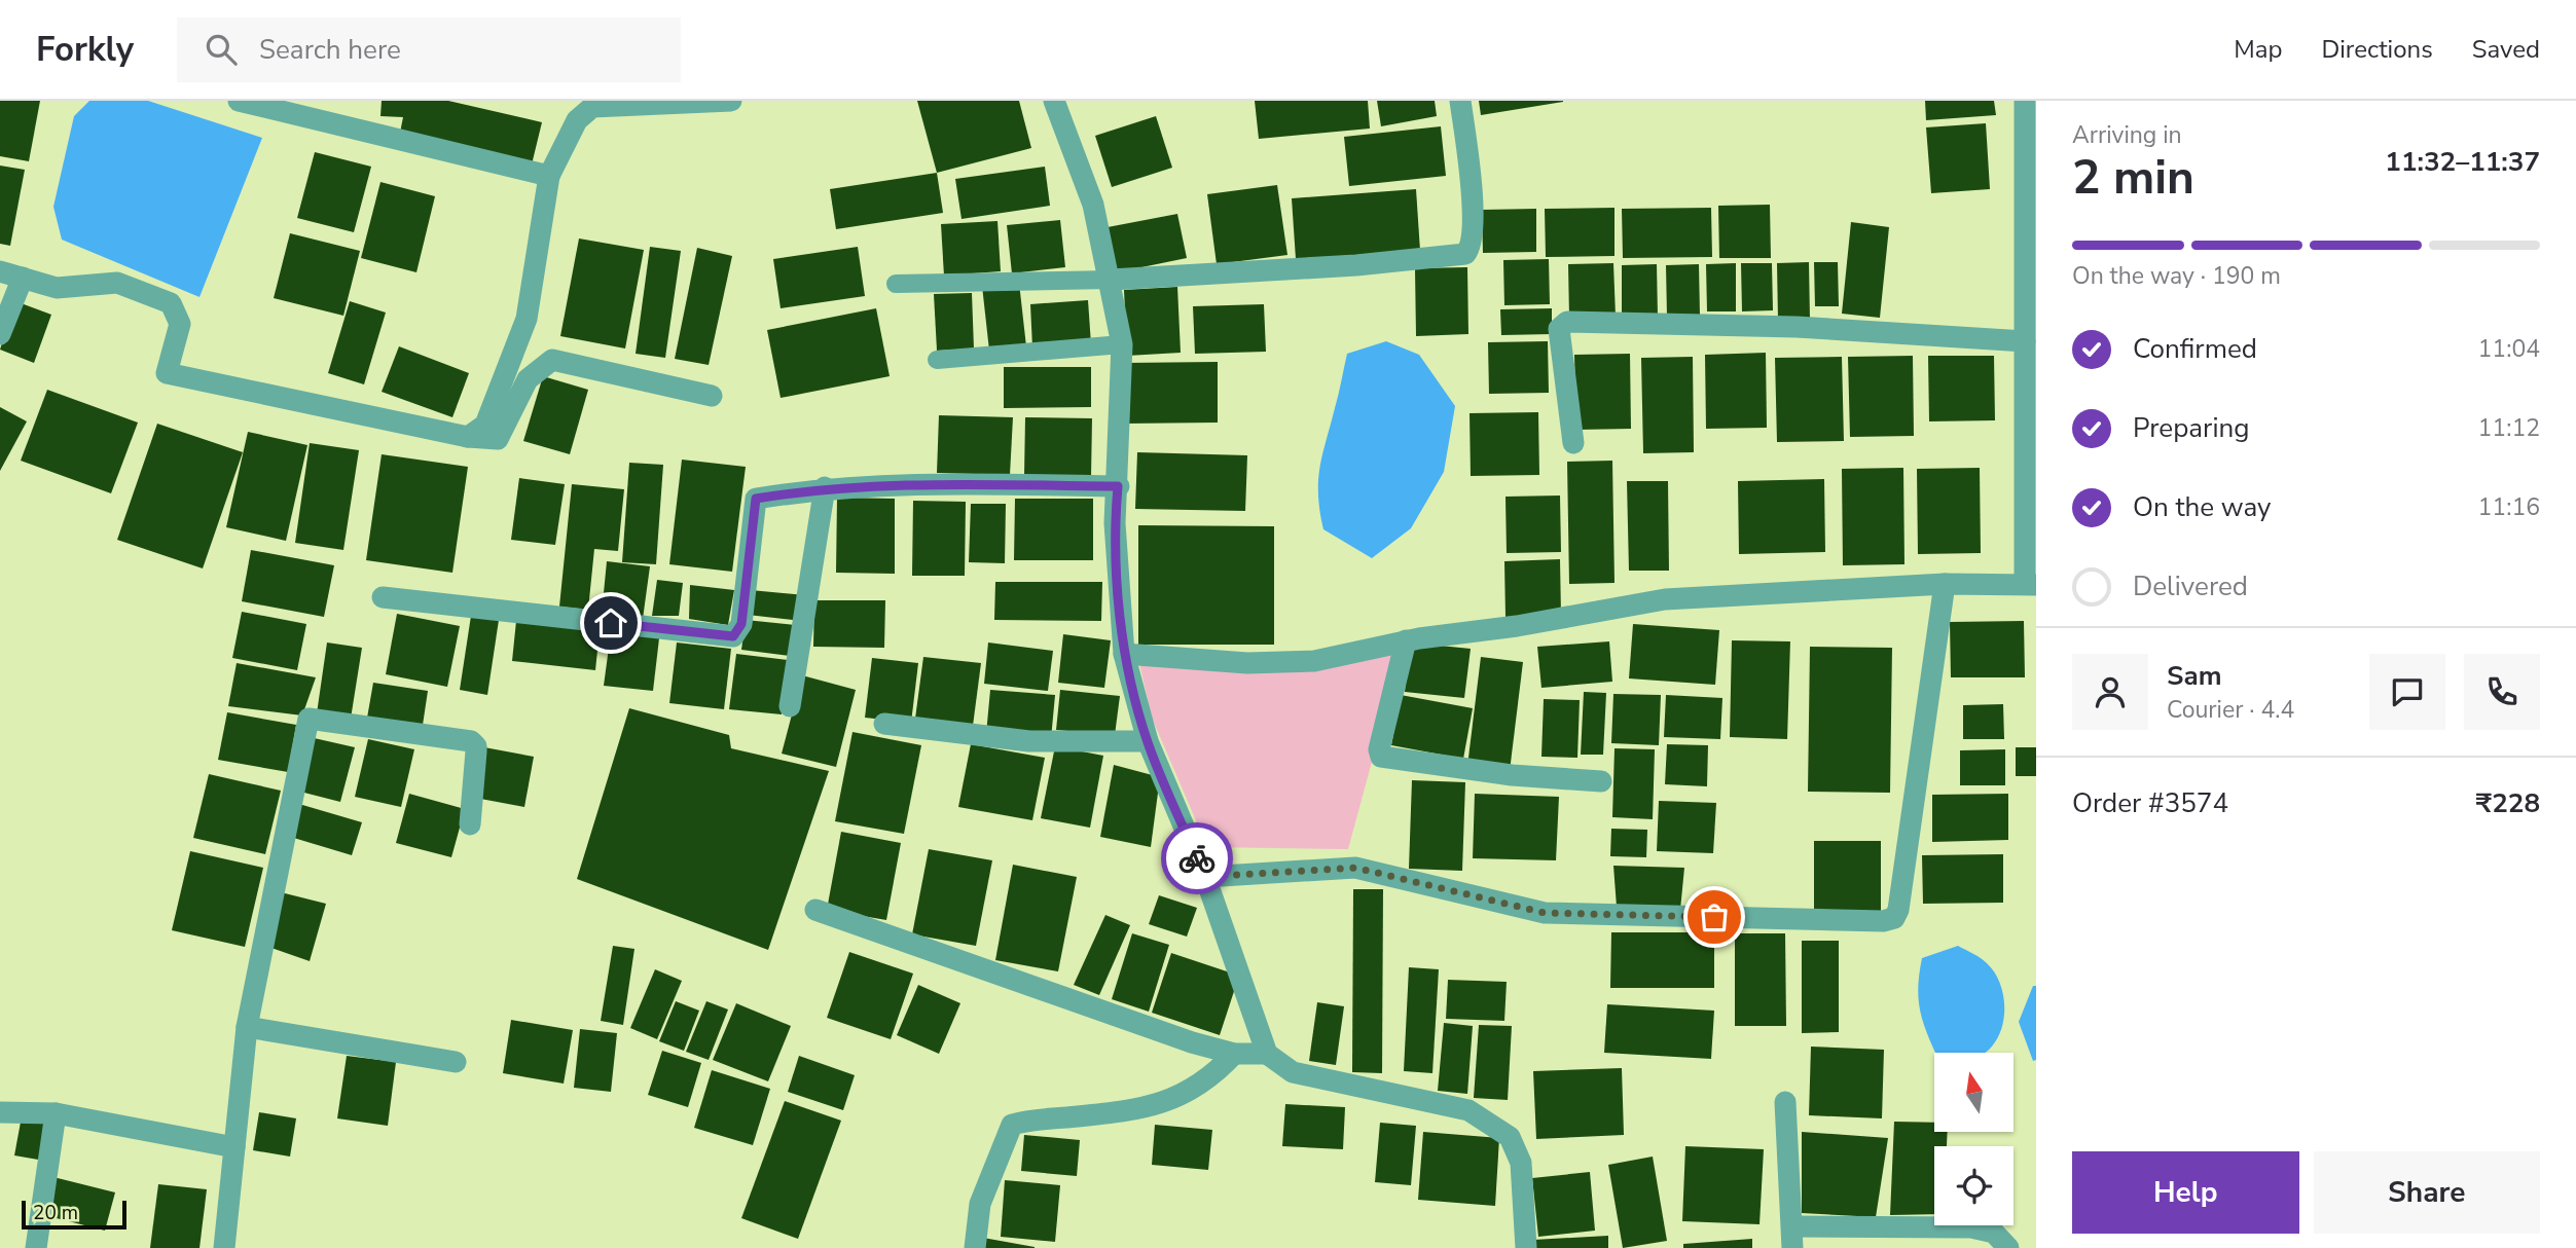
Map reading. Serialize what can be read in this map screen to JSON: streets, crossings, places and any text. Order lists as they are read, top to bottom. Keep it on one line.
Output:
{"scale_bar":"20 m","north":"top","page":{"header":"Forkly","search":"Search here","nav":["Map","Directions","Saved"],"heading":["2 min","Arriving in","11:32–11:37"],"panel":["Sam","Courier · 4.4","Order #3574","₹228"],"bar":"On the way · 190 m","list":[["Confirmed","11:04"],["Preparing","11:12"],["On the way","11:16"],"Delivered"],"buttons":["Help","Share"],"scale":"20 m"}}
